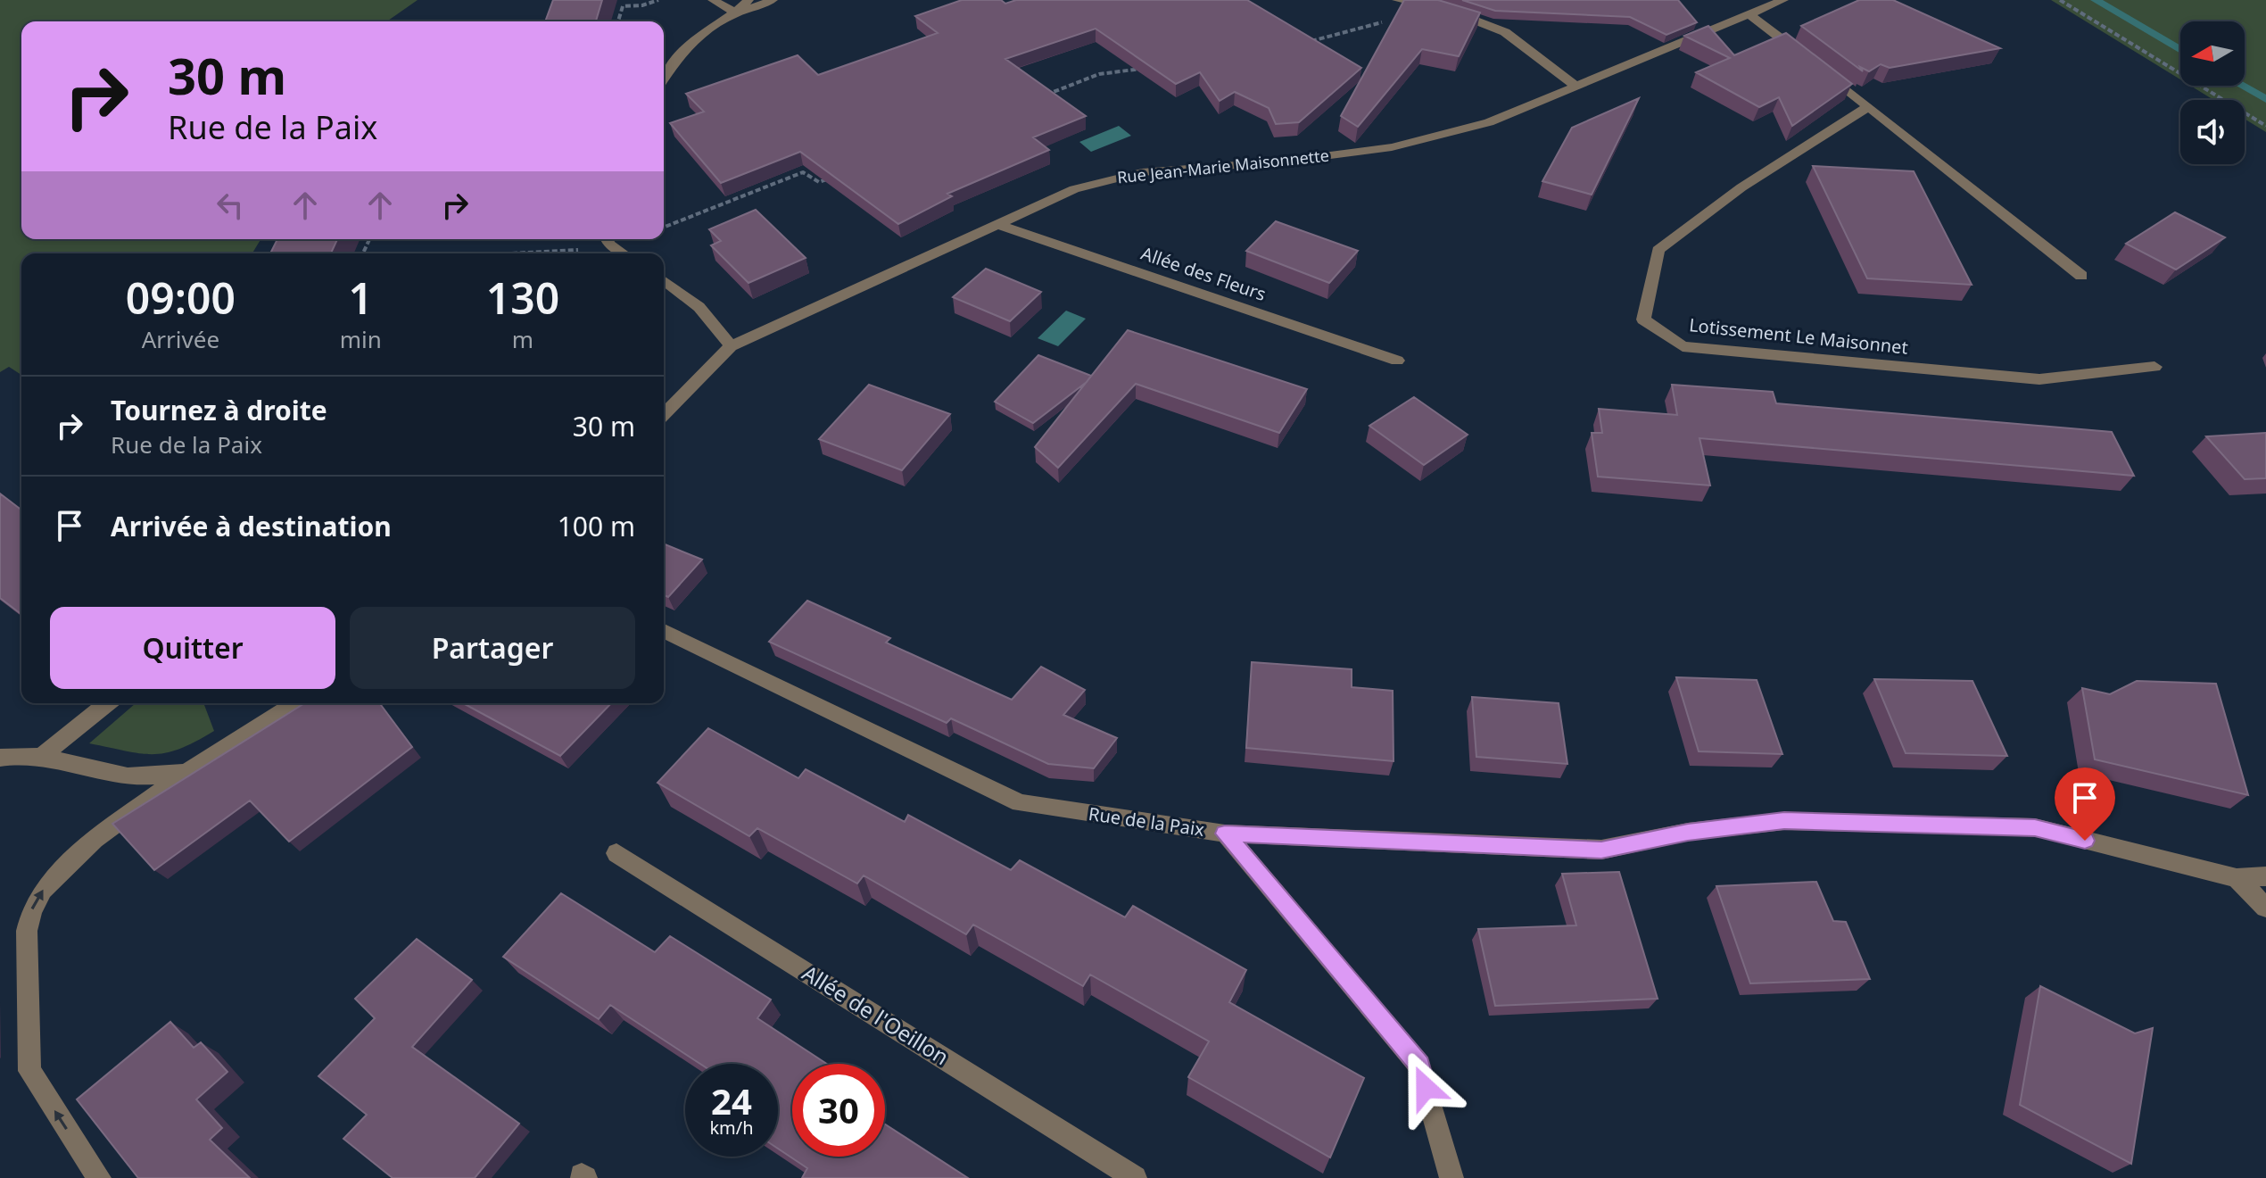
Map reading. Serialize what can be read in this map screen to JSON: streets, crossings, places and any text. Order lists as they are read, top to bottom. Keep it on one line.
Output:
{"streets":{"street":["Rue Jean-Marie Maisonnette","Allée des Fleurs","Lotissement Le Maisonnet","Rue de la Paix","Allée de l'Oeillon"]},"crossings":[["Rue Jean-Marie Maisonnette","Allée des Fleurs"]],"north":"left","page":{"turn":["30 m","Rue de la Paix"],"eta":["09:00","Arrivée","1","min","130","m"],"list":[{"name":"Tournez à droite","note":"Rue de la Paix","value":"30 m"},{"name":"Arrivée à destination","value":"100 m"}],"buttons":["Quitter","Partager"],"speed":"24 km/h","limit":"30"}}
